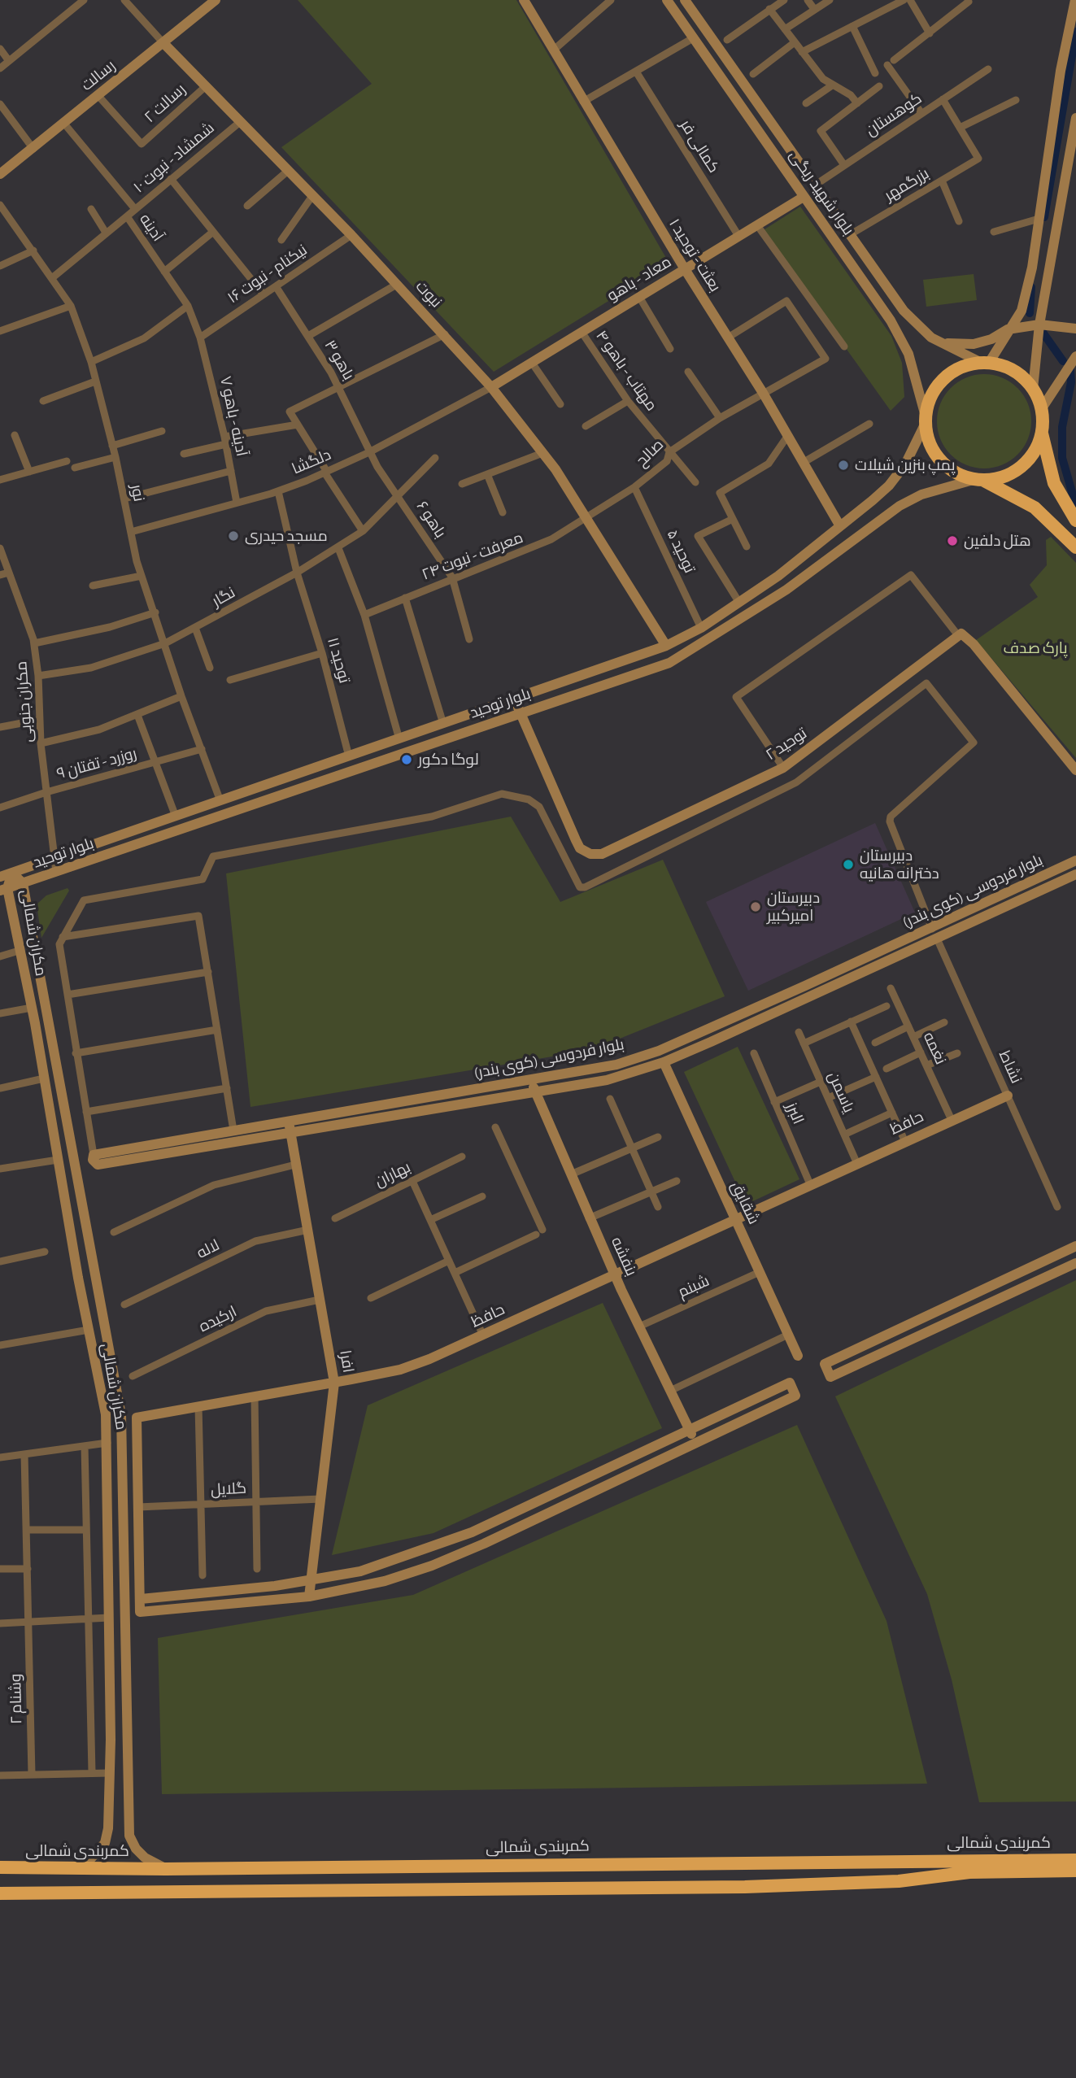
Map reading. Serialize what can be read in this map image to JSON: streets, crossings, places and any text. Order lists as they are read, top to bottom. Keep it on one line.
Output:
{"streets":{"highway":["کمربندی شمالی"],"street":["رسالت","رسالت ۲","کوهستان","کمالی فر","شمشاد - نبوت ۱۰","بزرگمهر","بلوار شهید ریگی","آدینه","بعثت - توحید ۱","نیکنام - نبوت ۱۶","معاد - باهو","نبوت","باهو ۳","مهتاب - باهو ۴","آدینه - باهو ۷","صالح","دلگشا","نور","باهو ۶","توحید ۵","معرفت - نبوت ۲۴","نگار","توحید ۱۱","مکران جنوبی","بلوار توحید","توحید ۲","روزرد - تفتان ۹","بلوار فردوسی (کوی بندر)","مکران شمالی","نغمه","نشاط","یاسمن","البرز","حافظ","بهاران","شقایق","لاله","بنفشه","شبنم","ارکیده","افرا","گلایل","وشنام ۲"]},"crossings":[["رسالت","رسالت ۲"],["رسالت","نبوت"],["رسالت ۲","نبوت"],["کوهستان","بلوار شهید ریگی"],["کمالی فر","معاد - باهو"],["شمشاد - نبوت ۱۰","آدینه"],["شمشاد - نبوت ۱۰","نبوت"],["بزرگمهر","بلوار شهید ریگی"],["بلوار شهید ریگی","معاد - باهو"],["بلوار شهید ریگی","بلوار توحید"],["آدینه","نیکنام - نبوت ۱۶"],["آدینه","آدینه - باهو ۷"],["آدینه","نور"],["بعثت - توحید ۱","معاد - باهو"],["بعثت - توحید ۱","صالح"],["بعثت - توحید ۱","بلوار توحید"],["نیکنام - نبوت ۱۶","نبوت"],["نیکنام - نبوت ۱۶","باهو ۳"],["نیکنام - نبوت ۱۶","آدینه - باهو ۷"],["معاد - باهو","نبوت"],["معاد - باهو","مهتاب - باهو ۴"],["معاد - باهو","دلگشا"],["نبوت","صالح"],["نبوت","دلگشا"],["نبوت","معرفت - نبوت ۲۴"],["نبوت","بلوار توحید"],["باهو ۳","دلگشا"],["باهو ۳","باهو ۶"],["مهتاب - باهو ۴","صالح"],["آدینه - باهو ۷","دلگشا"],["صالح","توحید ۵"],["صالح","معرفت - نبوت ۲۴"],["دلگشا","نور"],["دلگشا","باهو ۶"],["دلگشا","توحید ۱۱"],["نور","نگار"],["نور","بلوار توحید"],["نور","روزرد - تفتان ۹"],["باهو ۶","معرفت - نبوت ۲۴"],["باهو ۶","نگار"],["توحید ۵","بلوار توحید"],["نگار","توحید ۱۱"],["نگار","مکران جنوبی"],["توحید ۱۱","بلوار توحید"],["مکران جنوبی","بلوار توحید"],["مکران جنوبی","روزرد - تفتان ۹"],["بلوار توحید","توحید ۲"],["بلوار توحید","مکران شمالی"],["بلوار فردوسی (کوی بندر)","نشاط"],["بلوار فردوسی (کوی بندر)","شقایق"],["بلوار فردوسی (کوی بندر)","بنفشه"],["بلوار فردوسی (کوی بندر)","افرا"],["مکران شمالی","کمربندی شمالی"],["نغمه","حافظ"],["نشاط","حافظ"],["یاسمن","حافظ"],["البرز","حافظ"],["حافظ","شقایق"],["حافظ","بنفشه"],["حافظ","افرا"],["حافظ","گلایل"],["شقایق","شبنم"],["لاله","افرا"],["بنفشه","شبنم"],["ارکیده","افرا"],["افرا","گلایل"]],"parks":["پارک صدف"],"places":["پمپ بنزین شیلات","مسجد حیدری","هتل دلفین","لوگا دکور","دبیرستان دخترانه هانیه","دبیرستان امیرکبیر"]}
